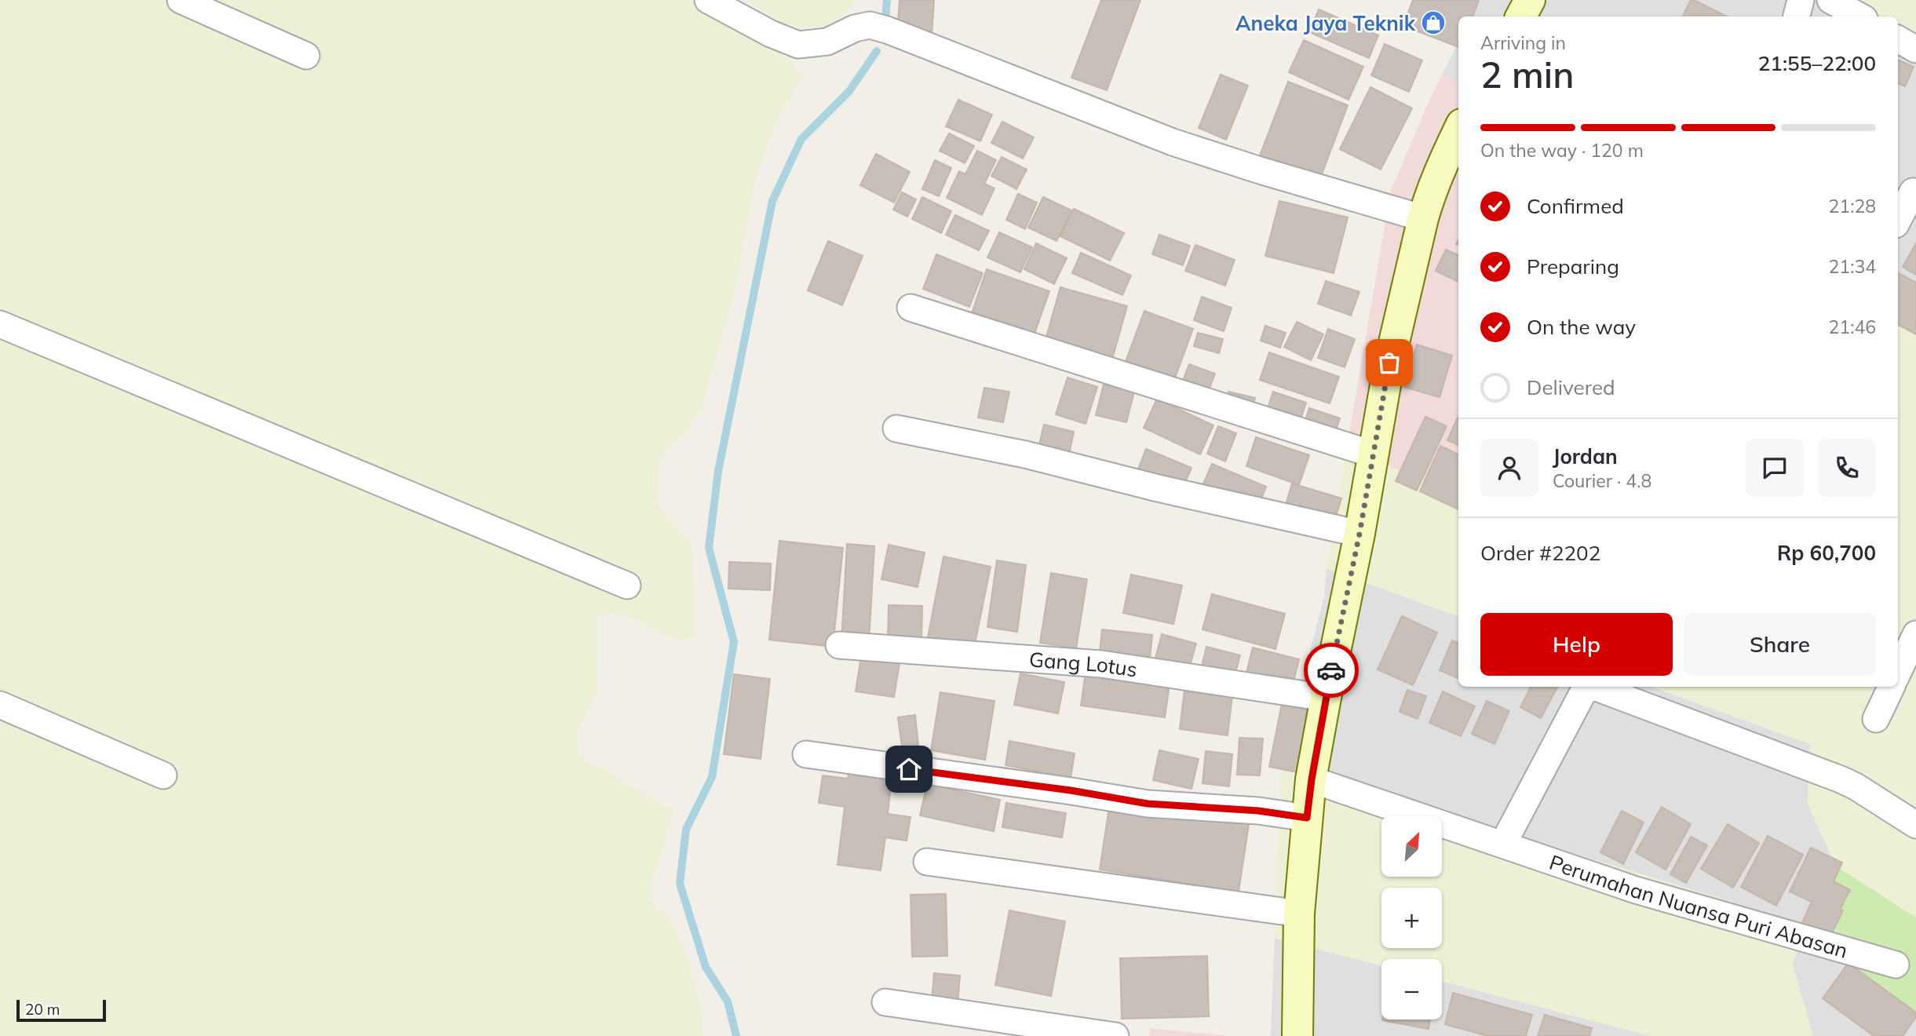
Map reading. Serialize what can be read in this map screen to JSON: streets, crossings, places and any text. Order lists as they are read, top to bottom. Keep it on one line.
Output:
{"streets":{"street":["Gang Lotus","Perumahan Nuansa Puri Abasan"]},"places":{"shop":["Aneka Jaya Teknik"]},"scale_bar":"20 m","north":"top right","page":{"heading":["2 min","Arriving in","21:55–22:00"],"panel":["Jordan","Courier · 4.8","Order #2202","Rp 60,700"],"bar":"On the way · 120 m","list":[["Confirmed","21:28"],["Preparing","21:34"],["On the way","21:46"],"Delivered"],"buttons":["Help","Share"],"map_buttons":["+","−"],"scale":"20 m"}}
